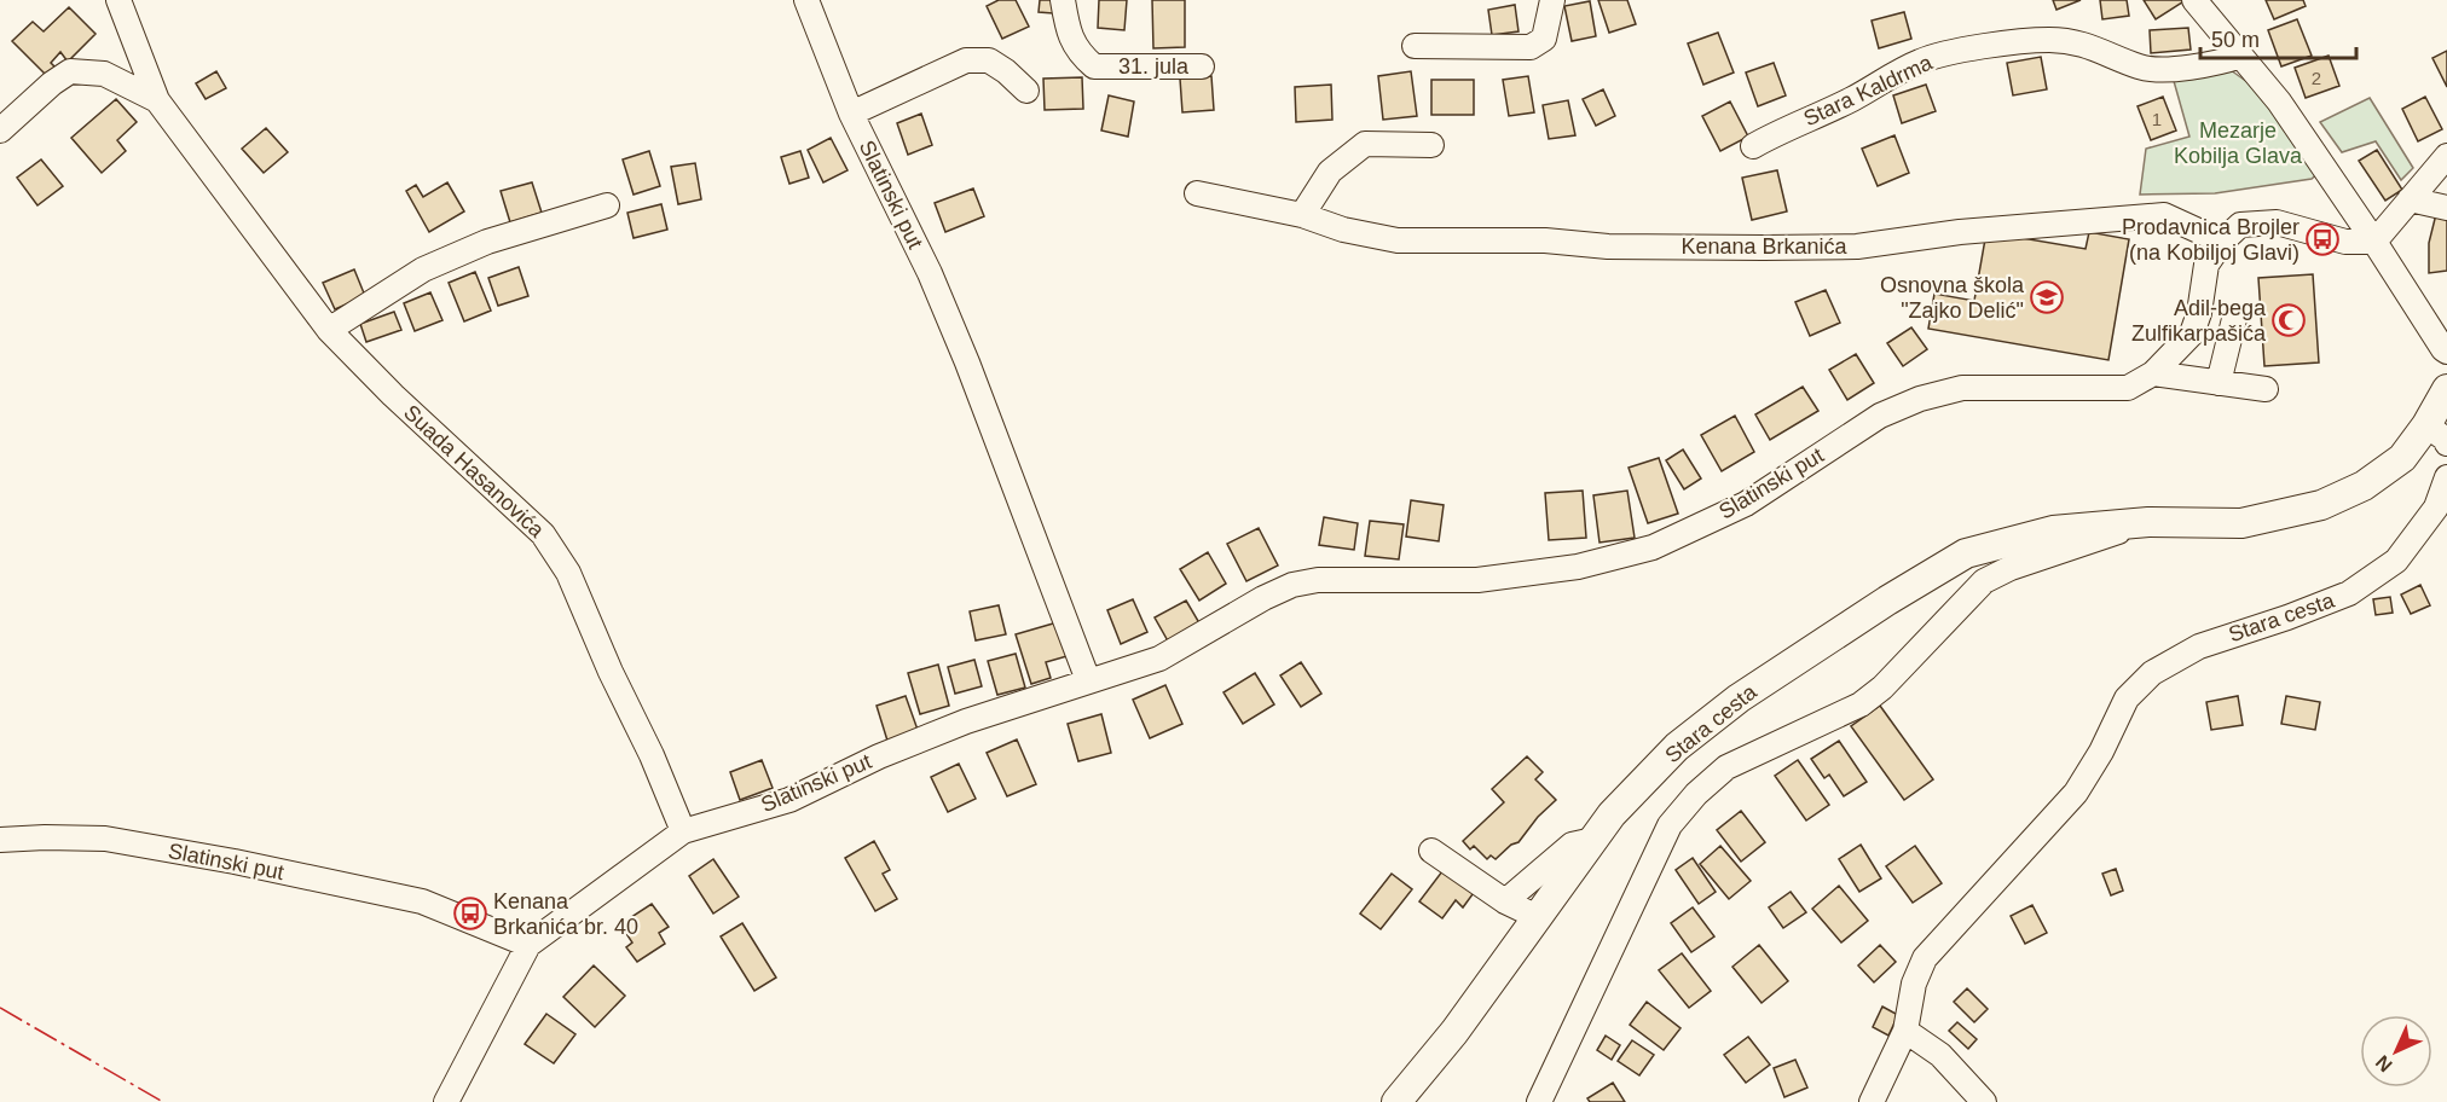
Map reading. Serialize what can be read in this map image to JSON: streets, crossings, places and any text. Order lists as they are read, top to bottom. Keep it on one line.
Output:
{"streets":{"main road":["Stara cesta"],"street":["31. jula","Stara Kaldrma","Slatinski put","Kenana Brkanića","Suada Hasanovića"]},"crossings":[["Slatinski put","Kenana Brkanića"],["Slatinski put","Suada Hasanovića"]],"parks":["Mezarje Kobilja Glava"],"places":{"bus stop":["Prodavnica Brojler (na Kobiljoj Glavi)","Kenana Brkanića br. 40"],"school or university":["Osnovna škola \"Zajko Delić\""],"mosque":["Adil-bega Zulfikarpašića"]},"house_numbers":["2","1"],"scale_bar":"50 m","north":"bottom left"}
